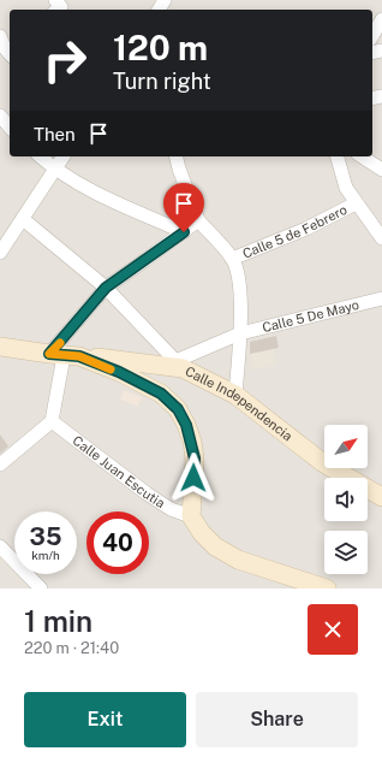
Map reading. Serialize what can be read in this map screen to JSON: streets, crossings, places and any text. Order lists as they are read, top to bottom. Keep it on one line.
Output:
{"streets":{"street":["Calle 5 de Febrero","Calle 5 De Mayo","Calle Independencia","Calle Juan Escutia"]},"crossings":[["Calle 5 De Mayo","Calle Independencia"]],"north":"top right","page":{"turn":["120 m","Turn right"],"then":"Then","speed":"35 km/h","limit":"40","heading":["1 min","220 m · 21:40"],"buttons":["Exit","Share"]}}
